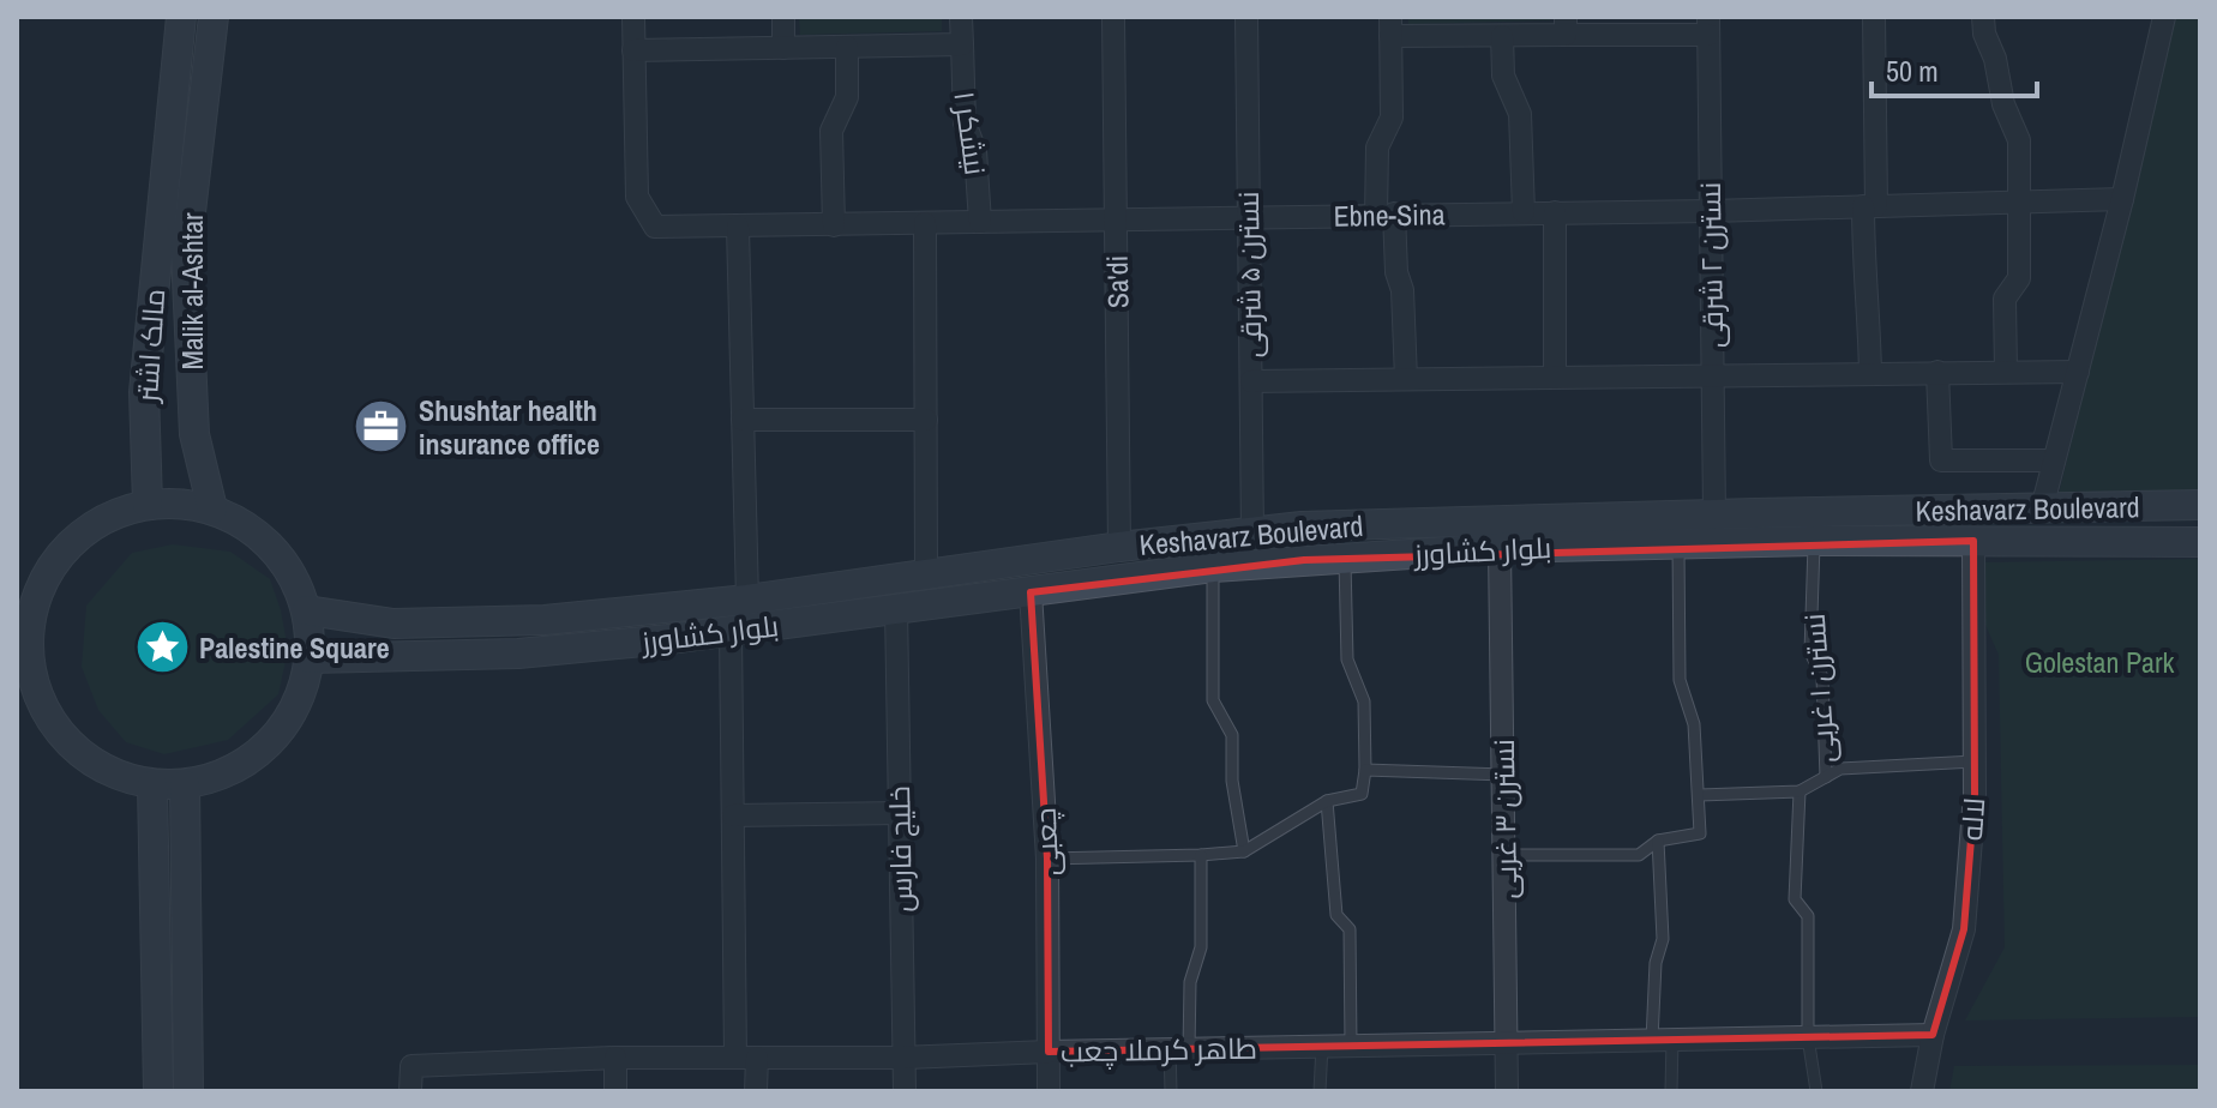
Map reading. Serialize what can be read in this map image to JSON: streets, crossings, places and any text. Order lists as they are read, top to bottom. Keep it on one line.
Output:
{"streets":{"main road":["Malik al-Ashtar","مالک اشتر","Keshavarz Boulevard","بلوار کشاورز"],"street":["نیشکر ۱","Ebne-Sina","نسترن ۲ شرقی","نسترن ۵ شرقی","Sa'di","نسترن ۳ غربی","لاله","چعبی","خلیج فارس","طاهر کرملا چعب"],"lane":["نسترن ۱ غربی"]},"crossings":[["نیشکر ۱","Ebne-Sina"],["Ebne-Sina","نسترن ۲ شرقی"],["Ebne-Sina","نسترن ۵ شرقی"],["Ebne-Sina","Sa'di"],["نسترن ۲ شرقی","Keshavarz Boulevard"],["نسترن ۵ شرقی","Keshavarz Boulevard"],["Sa'di","Keshavarz Boulevard"],["Malik al-Ashtar","مالک اشتر"],["Malik al-Ashtar","Keshavarz Boulevard"],["Malik al-Ashtar","بلوار کشاورز"],["مالک اشتر","Keshavarz Boulevard"],["مالک اشتر","بلوار کشاورز"],["Keshavarz Boulevard","بلوار کشاورز"],["بلوار کشاورز","نسترن ۱ غربی"],["بلوار کشاورز","نسترن ۳ غربی"],["بلوار کشاورز","لاله"],["بلوار کشاورز","چعبی"],["بلوار کشاورز","خلیج فارس"],["نسترن ۳ غربی","طاهر کرملا چعب"],["لاله","طاهر کرملا چعب"],["چعبی","طاهر کرملا چعب"],["خلیج فارس","طاهر کرملا چعب"]],"parks":["Golestan Park"],"places":{"office":["Shushtar health insurance office"],"place":["Palestine Square"]},"scale_bar":"50 m"}
